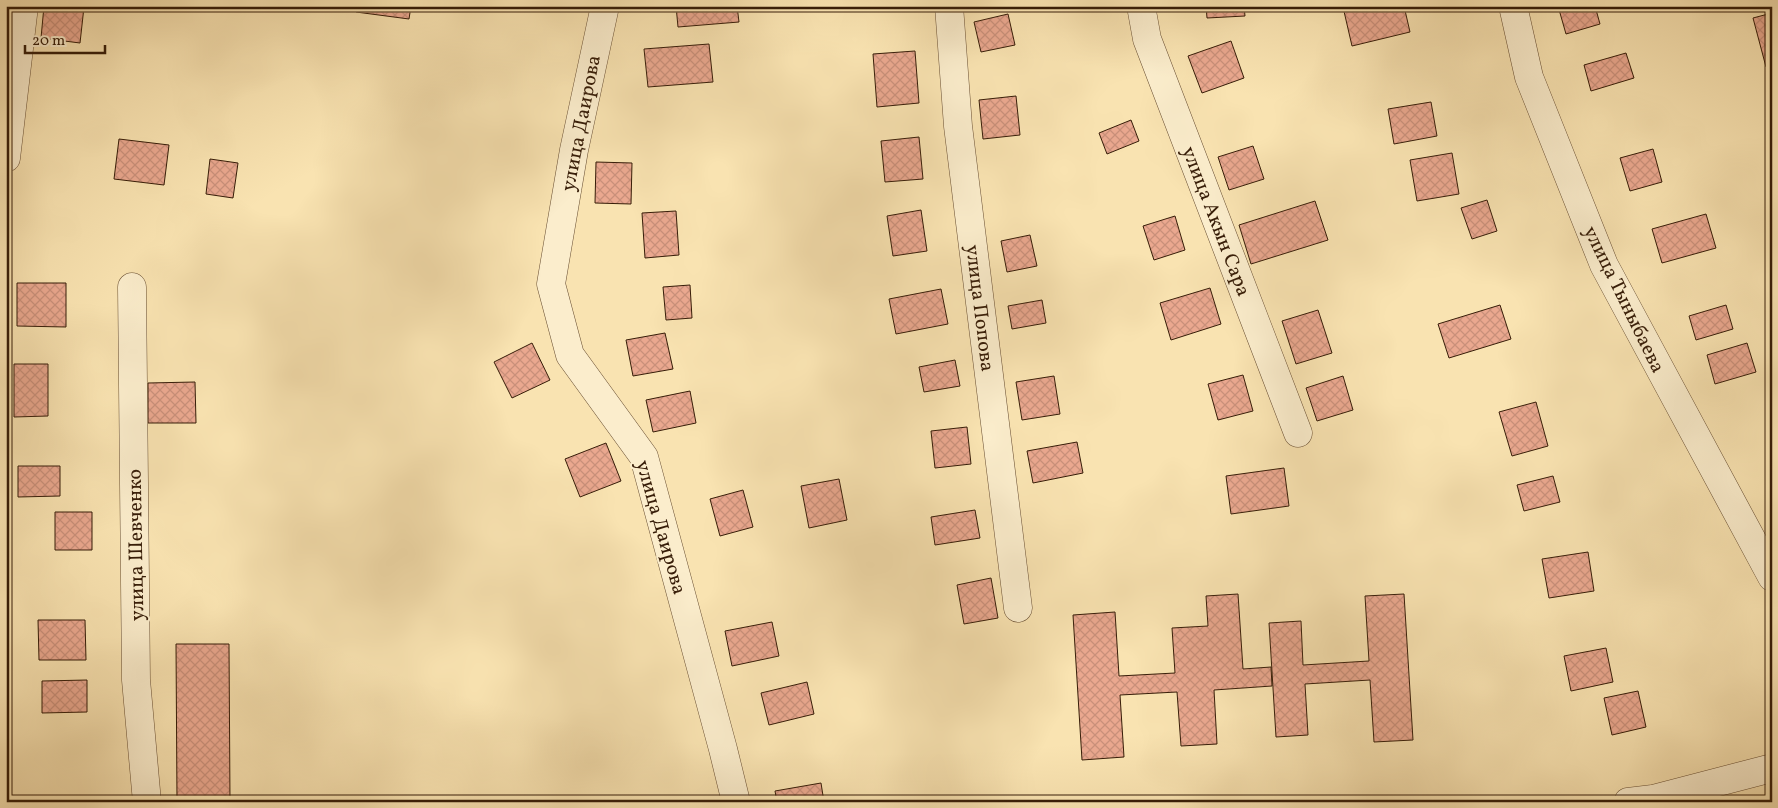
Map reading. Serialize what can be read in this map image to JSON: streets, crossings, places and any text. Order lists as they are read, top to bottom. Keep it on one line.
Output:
{"streets":{"street":["улица Даирова","улица Акын Сара","улица Тыныбаева","улица Попова","улица Шевченко"]},"scale_bar":"20 m"}
